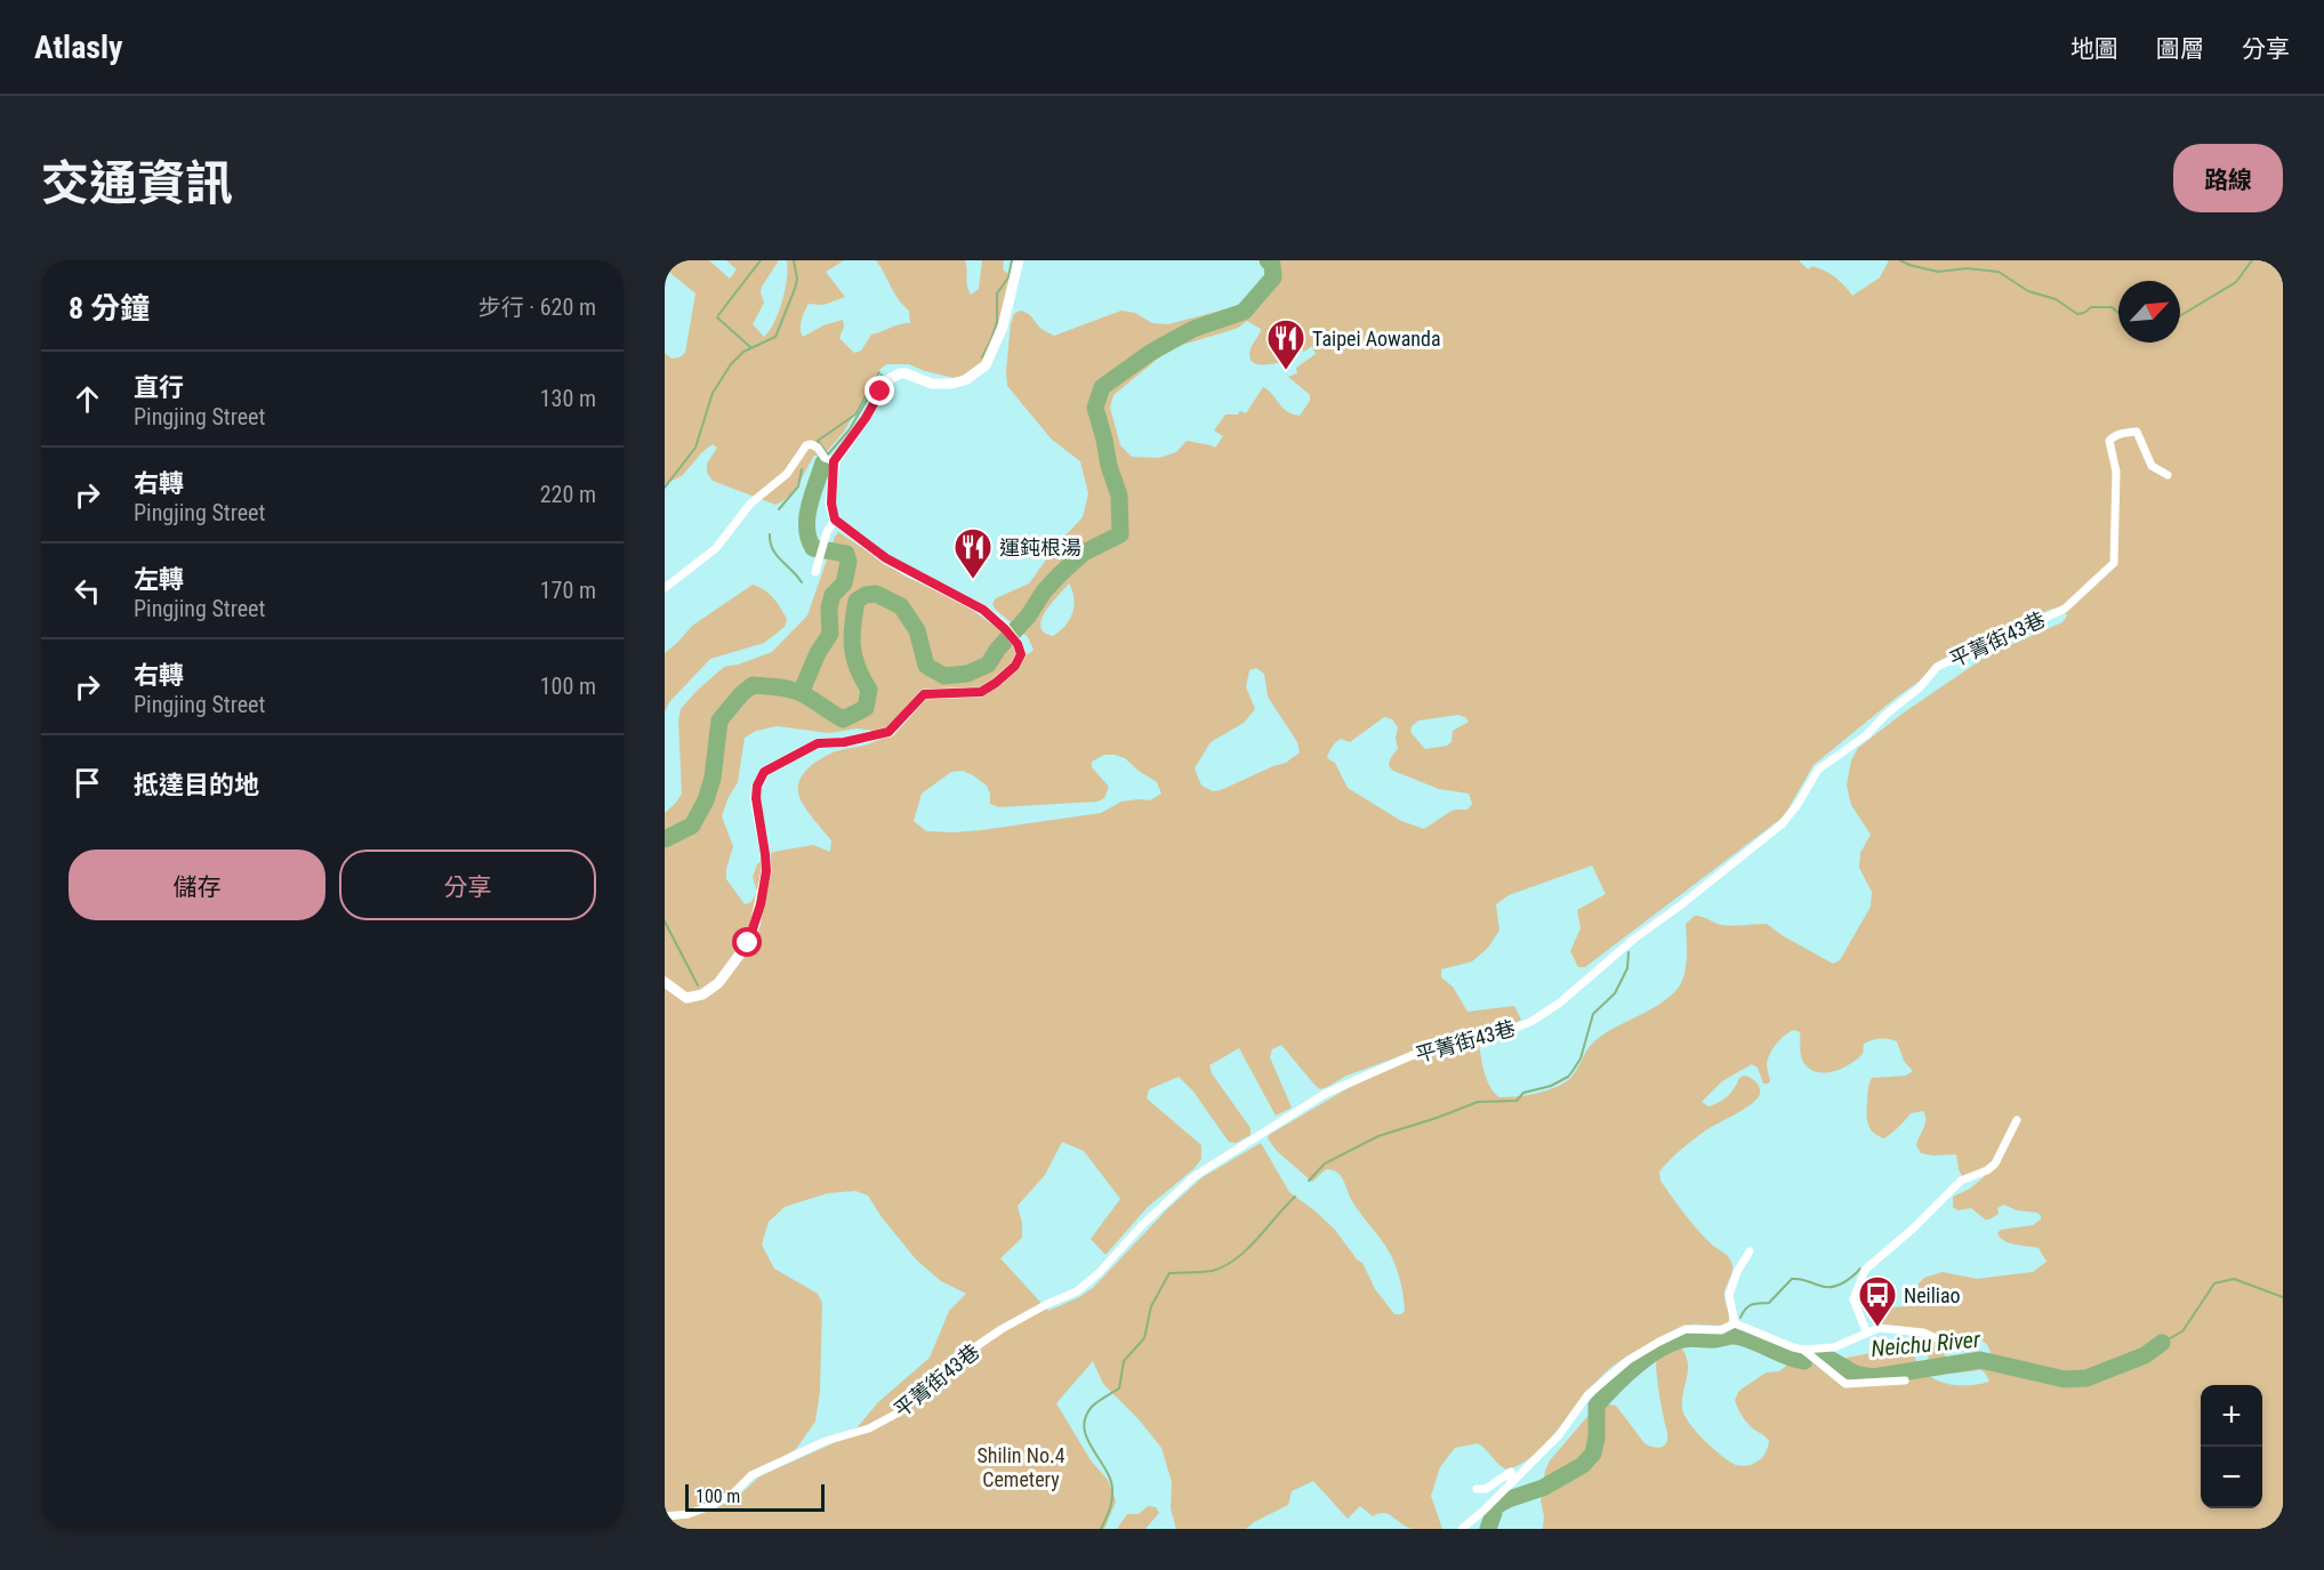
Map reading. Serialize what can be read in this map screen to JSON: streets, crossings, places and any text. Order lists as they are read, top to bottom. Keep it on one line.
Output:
{"streets":{"street":["平菁街43巷"]},"water":["Neichu River"],"parks":["Shilin No.4 Cemetery"],"places":{"restaurant":["Taipei Aowanda","運鈍根湯"],"bus stop":["Neiliao"]},"scale_bar":"100 m","north":"top right","page":{"header":"Atlasly","nav":["地圖","圖層","分享"],"title":"交通資訊","buttons":["路線",["儲存","分享"]],"heading":["8 分鐘","步行 · 620 m"],"list":[["直行","Pingjing Street","130 m"],["右轉","Pingjing Street","220 m"],["左轉","Pingjing Street","170 m"],["右轉","Pingjing Street","100 m"],"抵達目的地"],"map_buttons":["+","−"],"scale":"100 m"}}
